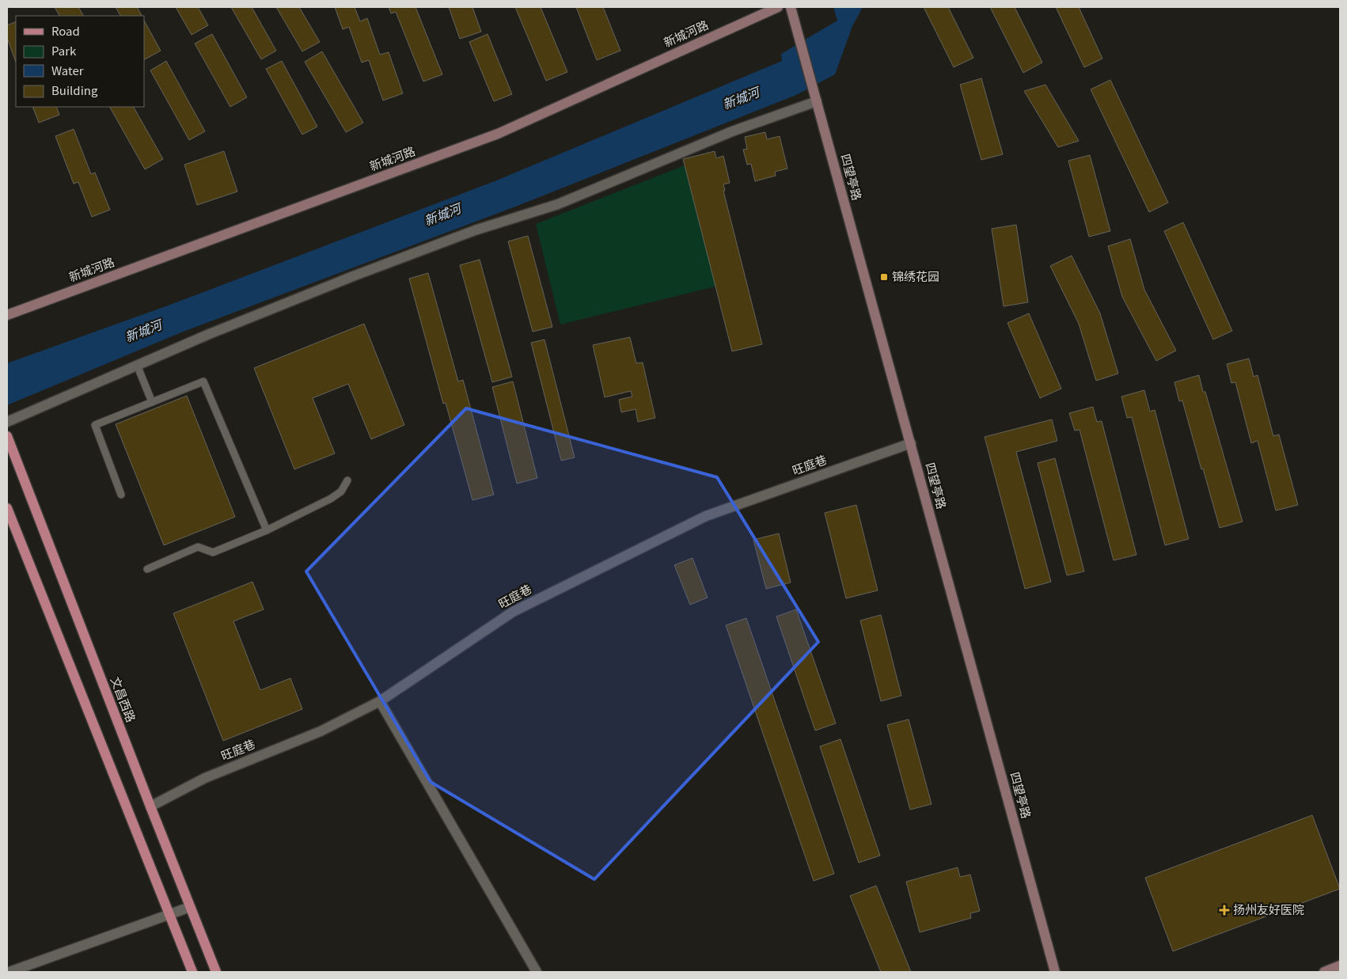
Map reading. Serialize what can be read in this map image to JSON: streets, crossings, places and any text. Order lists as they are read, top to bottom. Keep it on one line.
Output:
{"streets":{"main road":["文昌西路"],"street":["新城河路","四望亭路","旺庭巷"]},"crossings":[["四望亭路","旺庭巷"],["旺庭巷","文昌西路"]],"water":["新城河"],"places":{"transit":["锦绣花园"],"health":["扬州友好医院"]},"legend":["Road","Park","Water","Building"]}
